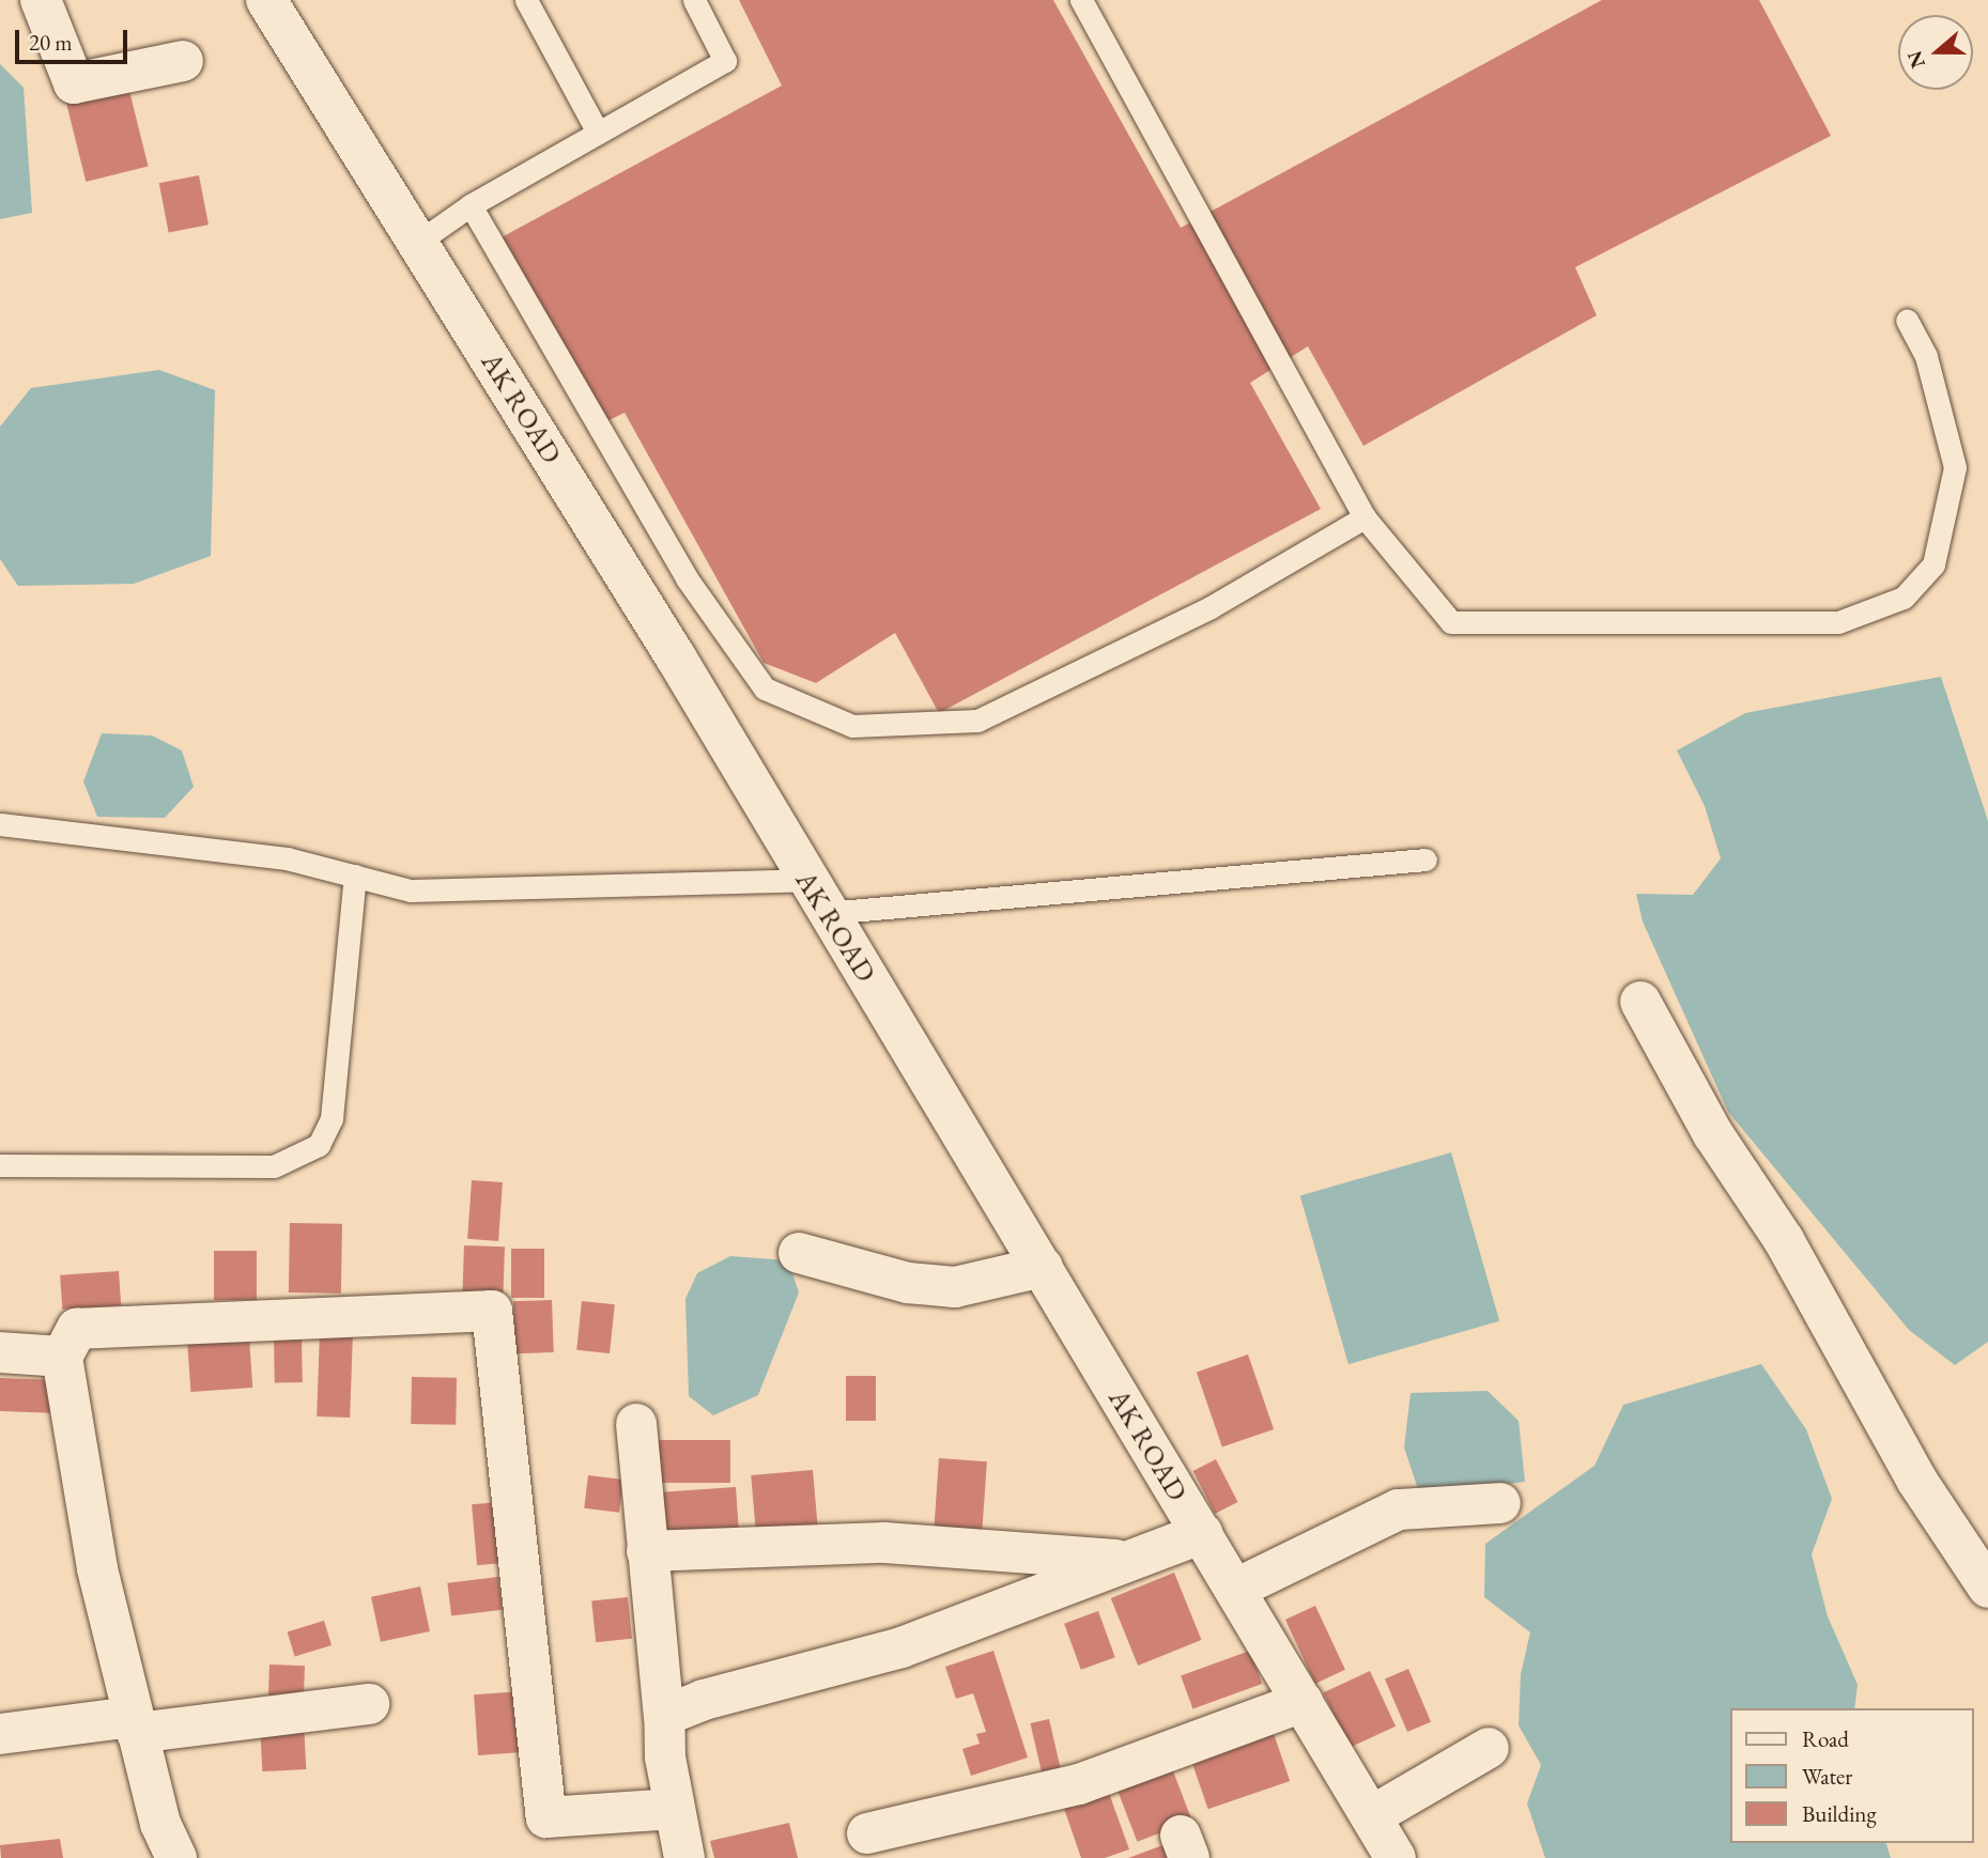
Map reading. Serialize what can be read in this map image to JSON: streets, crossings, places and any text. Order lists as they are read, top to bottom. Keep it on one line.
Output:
{"streets":{"street":["AK ROAD"]},"legend":["Road","Water","Building"],"scale_bar":"20 m","north":"left"}
